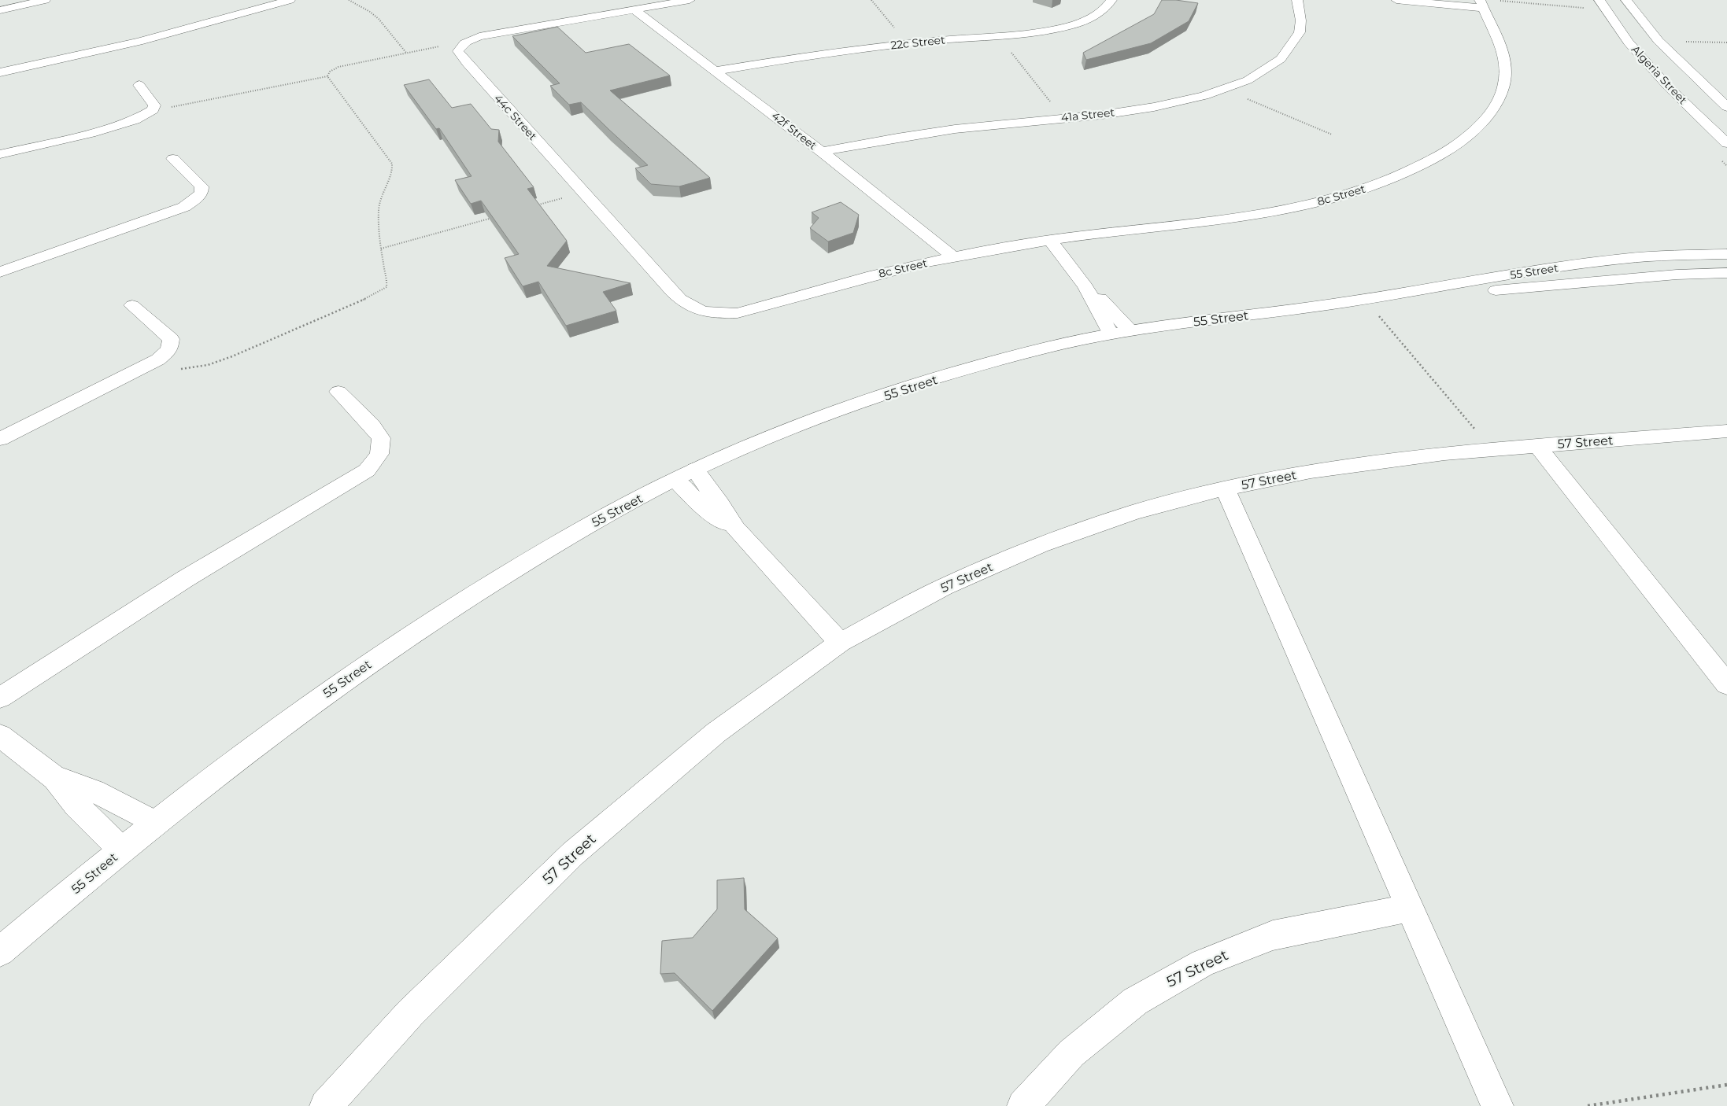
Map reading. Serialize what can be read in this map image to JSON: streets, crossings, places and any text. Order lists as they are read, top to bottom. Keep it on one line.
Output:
{"streets":{"street":["22c Street","Algeria Street","41a Street","44c Street","42f Street","8c Street","55 Street","57 Street"]},"crossings":[["22c Street","42f Street"],["41a Street","42f Street"],["44c Street","8c Street"],["42f Street","8c Street"]]}
